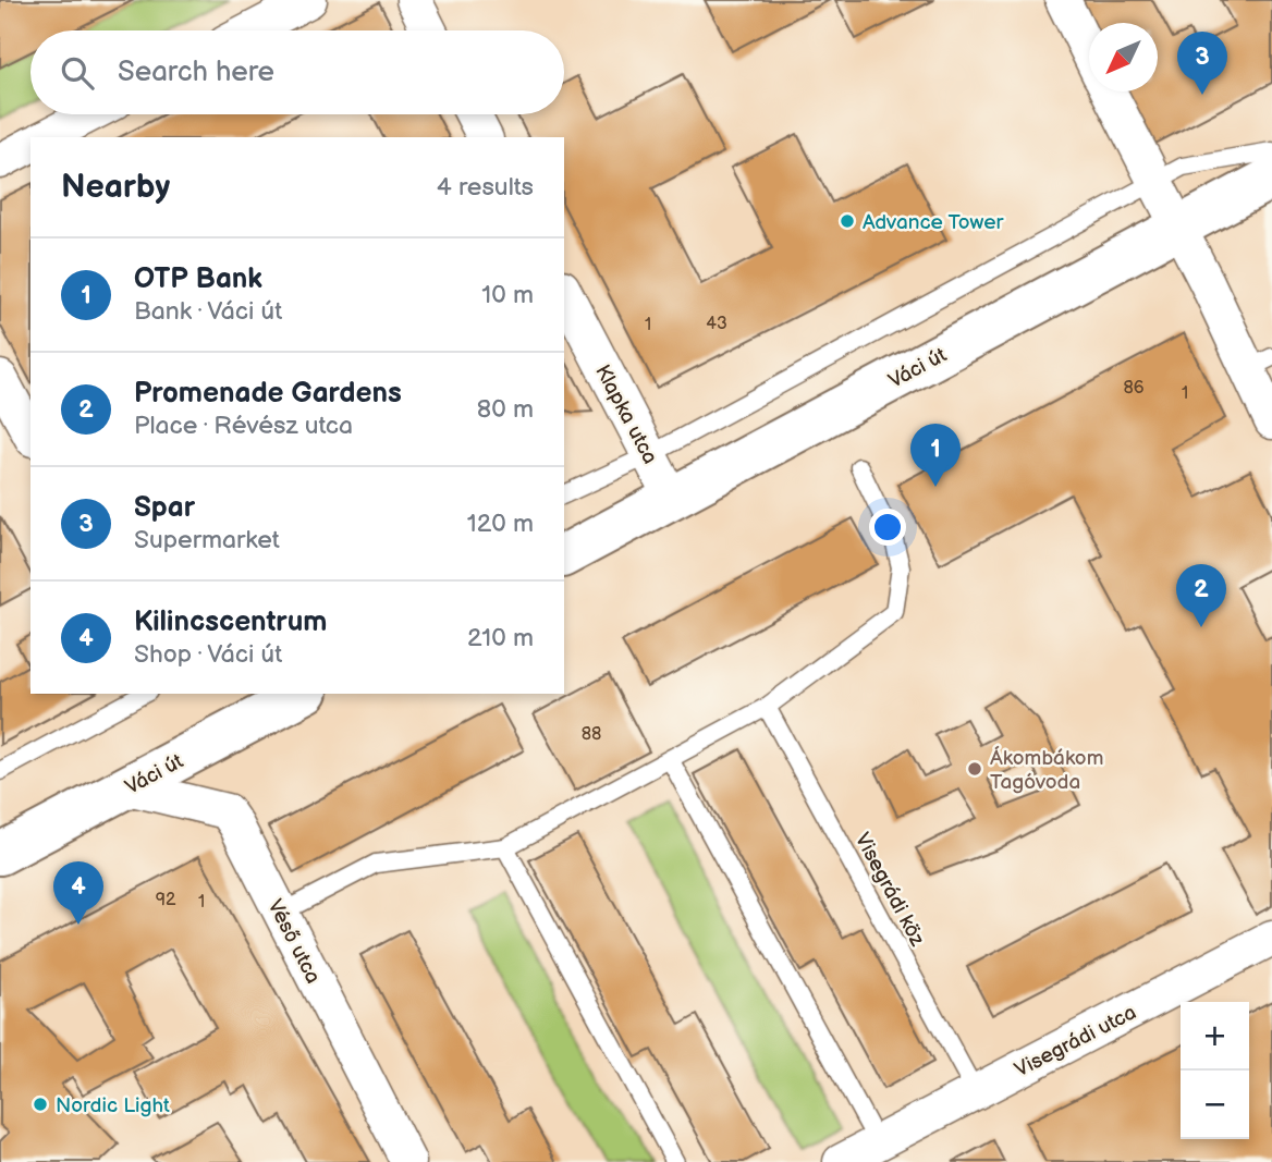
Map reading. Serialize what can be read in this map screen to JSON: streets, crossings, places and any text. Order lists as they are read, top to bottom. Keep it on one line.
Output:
{"streets":{"main road":["Váci út"],"street":["Klapka utca","Véső utca","Visegrádi utca"],"lane":["Visegrádi köz"]},"crossings":[["Váci út","Klapka utca"],["Váci út","Véső utca"],["Visegrádi köz","Visegrádi utca"]],"places":["Advance Tower","Ákombákom Tagóvoda","Nordic Light"],"house_numbers":["43","1","86","1","88","92","1"],"north":"bottom left","page":{"search":"Search here","pins":["3","1","2","4"],"heading":["Nearby","4 results"],"list":[{"mark":"1","name":"OTP Bank","note":"Bank · Váci út","value":"10 m"},{"mark":"2","name":"Promenade Gardens","note":"Place · Révész utca","value":"80 m"},{"mark":"3","name":"Spar","note":"Supermarket","value":"120 m"},{"mark":"4","name":"Kilincscentrum","note":"Shop · Váci út","value":"210 m"}],"map_buttons":["+","−"]}}
